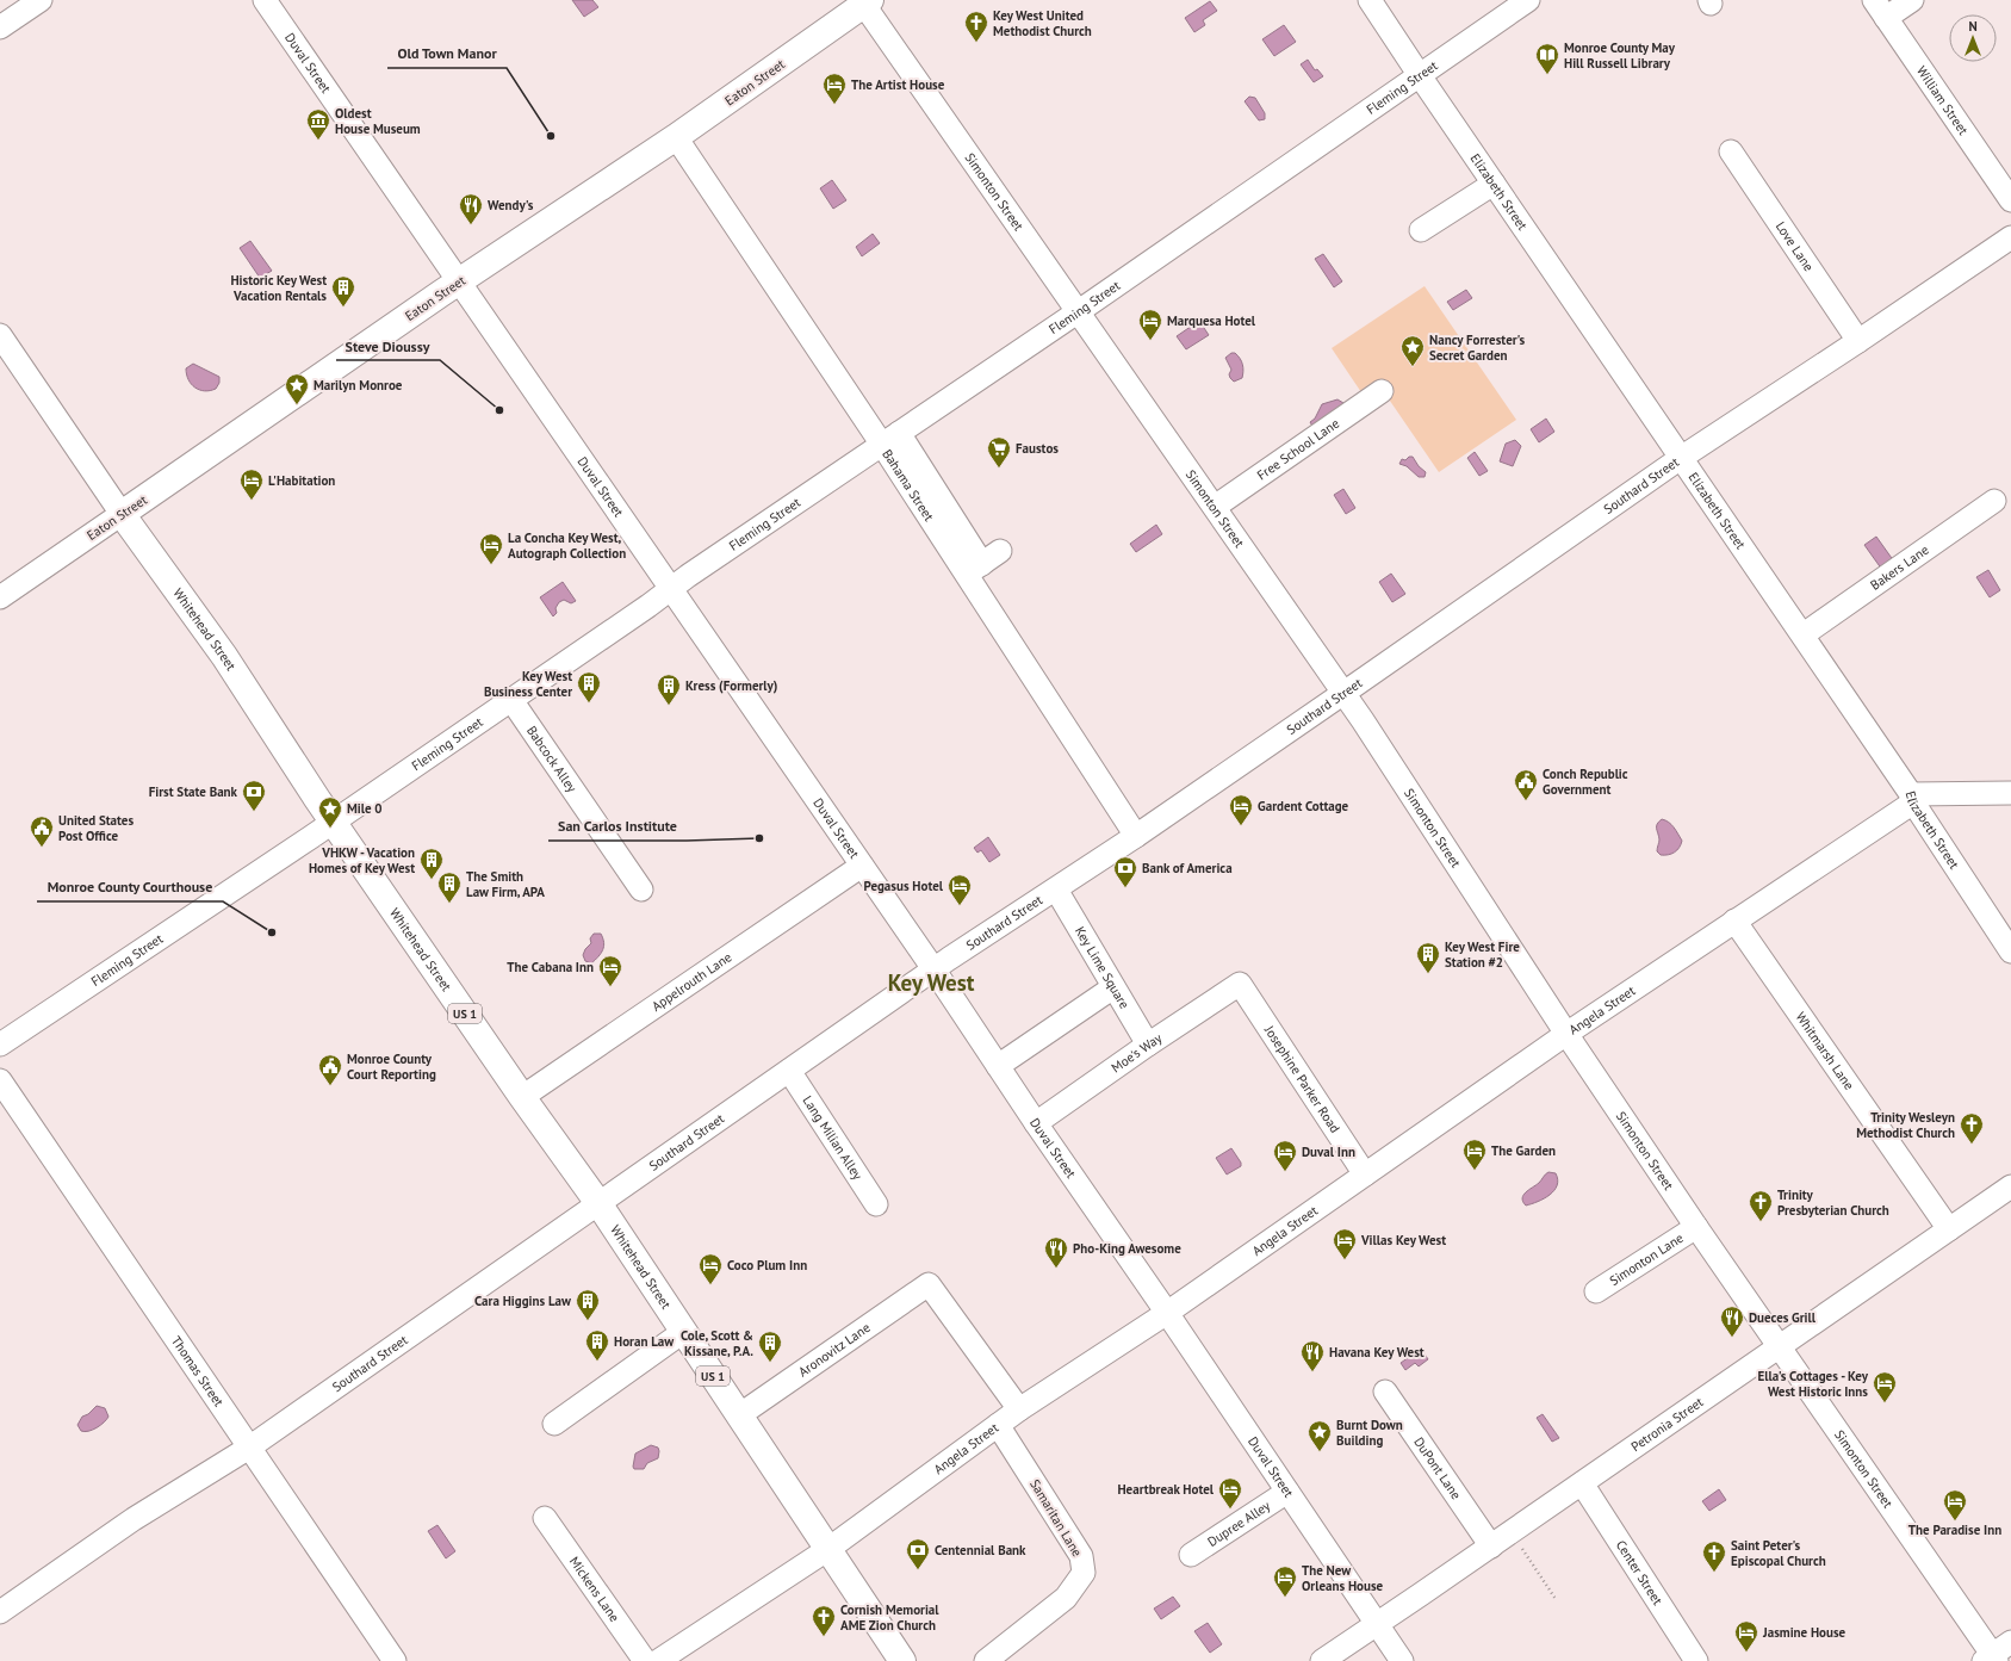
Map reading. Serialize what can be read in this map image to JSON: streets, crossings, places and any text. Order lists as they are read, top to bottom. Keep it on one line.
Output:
{"streets":{"main road":["Eaton Street","Whitehead Street","US 1"],"street":["Duval Street","Fleming Street","William Street","Elizabeth Street","Simonton Street","Love Lane","Free School Lane","Bahama Street","Southard Street","Bakers Lane","Babcock Alley","Key Lime Square","Appelrouth Lane","Angela Street","Whitmarsh Lane","Moe's Way","Josephine Parker Road","Lang Milian Alley","Simonton Lane","Aronovitz Lane","Thomas Street","Petronia Street","DuPont Lane","Samaritan Lane","Dupree Alley","Center Street","Mickens Lane"]},"crossings":[["Duval Street","Eaton Street"],["Duval Street","Fleming Street"],["Duval Street","Southard Street"],["Duval Street","Appelrouth Lane"],["Duval Street","Angela Street"],["Duval Street","Moe's Way"],["Duval Street","Petronia Street"],["Duval Street","Dupree Alley"],["Eaton Street","Simonton Street"],["Eaton Street","Bahama Street"],["Eaton Street","Whitehead Street"],["Fleming Street","Elizabeth Street"],["Fleming Street","Simonton Street"],["Fleming Street","Bahama Street"],["Fleming Street","Whitehead Street"],["Fleming Street","Babcock Alley"],["Elizabeth Street","Southard Street"],["Elizabeth Street","Bakers Lane"],["Elizabeth Street","Angela Street"],["Simonton Street","Free School Lane"],["Simonton Street","Southard Street"],["Simonton Street","Angela Street"],["Simonton Street","Simonton Lane"],["Simonton Street","Petronia Street"],["Love Lane","Southard Street"],["Bahama Street","Southard Street"],["Southard Street","Whitehead Street"],["Southard Street","Key Lime Square"],["Southard Street","Lang Milian Alley"],["Southard Street","Thomas Street"],["Whitehead Street","Appelrouth Lane"],["Whitehead Street","Angela Street"],["Whitehead Street","Aronovitz Lane"],["Key Lime Square","Moe's Way"],["Angela Street","Whitmarsh Lane"],["Angela Street","Josephine Parker Road"],["Angela Street","Aronovitz Lane"],["Angela Street","Samaritan Lane"],["Whitmarsh Lane","Petronia Street"],["Moe's Way","Josephine Parker Road"],["Petronia Street","DuPont Lane"],["Petronia Street","Center Street"]],"districts":["Key West"],"places":{"church":["Key West United Methodist Church","Trinity Wesleyn Methodist Church","Trinity Presbyterian Church","Saint Peter's Episcopal Church","Cornish Memorial AME Zion Church"],"library":["Monroe County May Hill Russell Library"],"hotel":["The Artist House","Marquesa Hotel","L'Habitation","La Concha Key West, Autograph Collection","Gardent Cottage","Pegasus Hotel","The Cabana Inn","The Garden","Duval Inn","Villas Key West","Coco Plum Inn","Ella's Cottages - Key West Historic Inns","Heartbreak Hotel","The Paradise Inn","The New Orleans House","Jasmine House"],"other":["Old Town Manor","Steve Dioussy","San Carlos Institute","Monroe County Courthouse"],"museum":["Oldest House Museum"],"restaurant":["Wendy's","Pho-King Awesome","Dueces Grill","Havana Key West"],"building":["Historic Key West Vacation Rentals","Key West Business Center","Kress (Formerly)","VHKW - Vacation Homes of Key West","The Smith Law Firm, APA","Key West Fire Station #2","Cara Higgins Law","Horan Law","Cole, Scott & Kissane, P.A."],"place":["Nancy Forrester's Secret Garden","Marilyn Monroe","Mile 0","Burnt Down Building"],"supermarket":["Faustos"],"public building":["Conch Republic Government","United States Post Office","Monroe County Court Reporting"],"bank":["First State Bank","Bank of America","Centennial Bank"]},"north":"top"}
